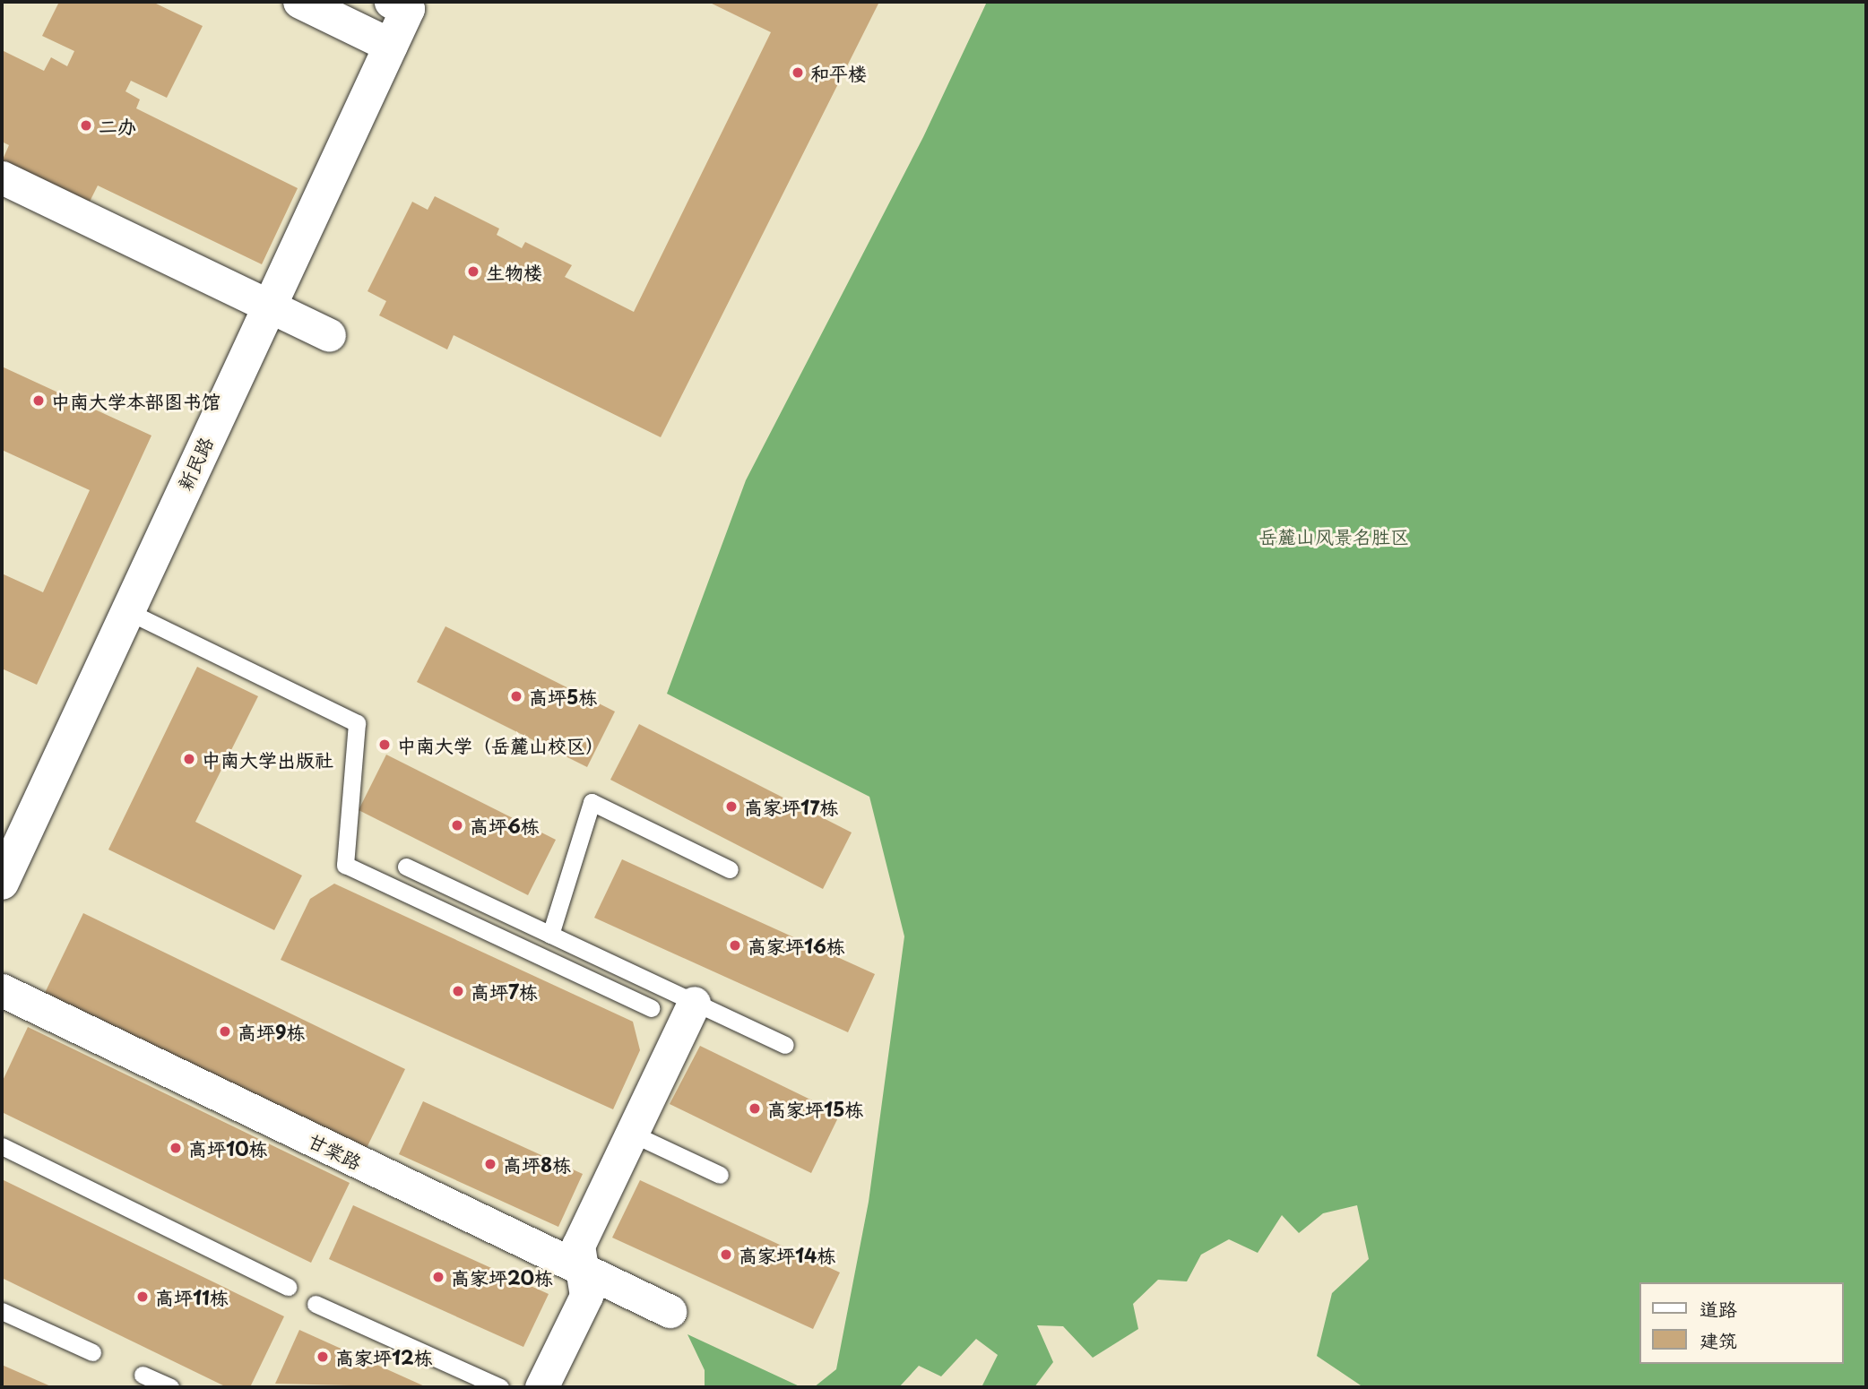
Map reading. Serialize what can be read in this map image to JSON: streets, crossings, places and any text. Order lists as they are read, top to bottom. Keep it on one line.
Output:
{"streets":{"street":["新民路","甘棠路"]},"parks":["岳麓山风景名胜区"],"places":["和平楼","二办","生物楼","中南大学本部图书馆","高坪5栋","中南大学（岳麓山校区）","中南大学出版社","高家坪17栋","高坪6栋","高家坪16栋","高坪7栋","高坪9栋","高家坪15栋","高坪10栋","高坪8栋","高家坪14栋","高家坪20栋","高坪11栋","高家坪12栋"],"legend":["道路","建筑"]}
